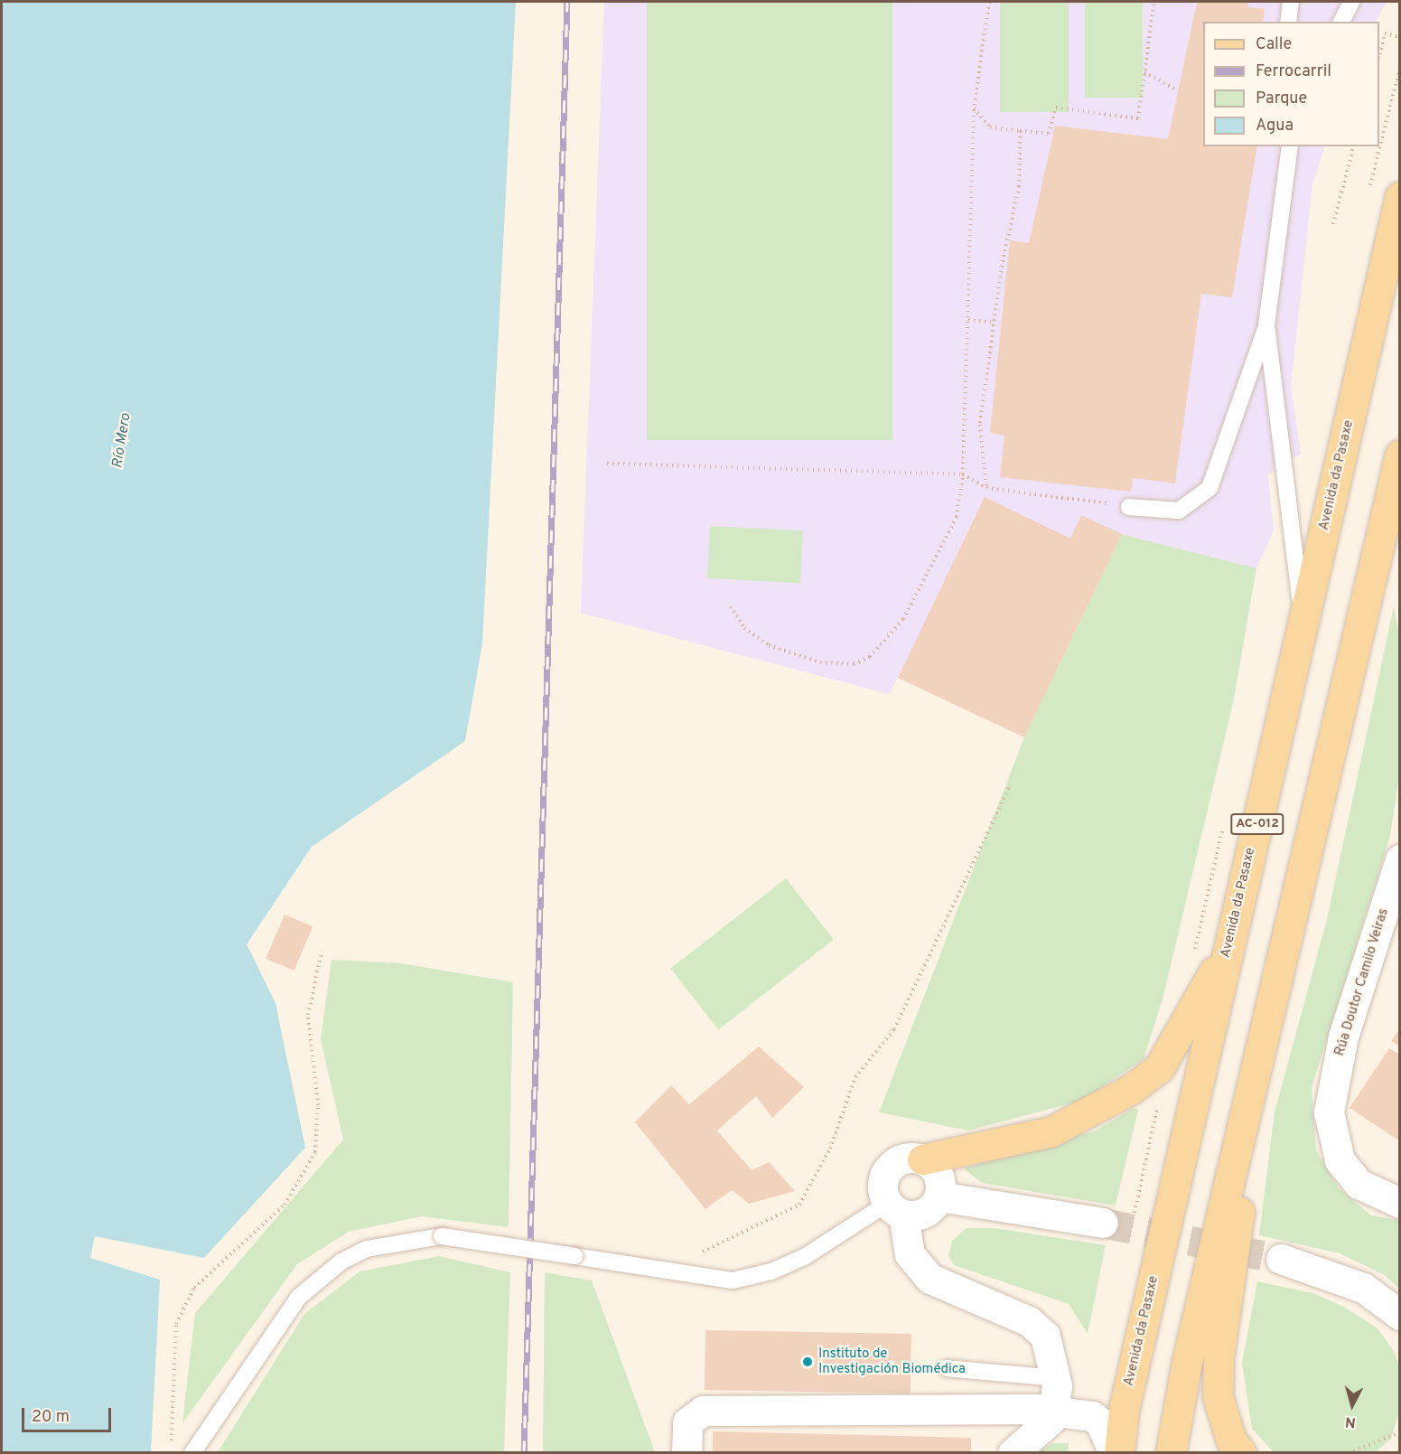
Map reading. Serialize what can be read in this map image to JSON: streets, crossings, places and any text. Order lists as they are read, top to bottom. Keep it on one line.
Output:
{"streets":{"main road":["Avenida da Pasaxe","AC-012"],"street":["Rúa Doutor Camilo Veiras"]},"water":["Río Mero"],"places":["Instituto de Investigación Biomédica"],"legend":["Calle","Ferrocarril","Parque","Agua"],"scale_bar":"20 m","north":"bottom"}
